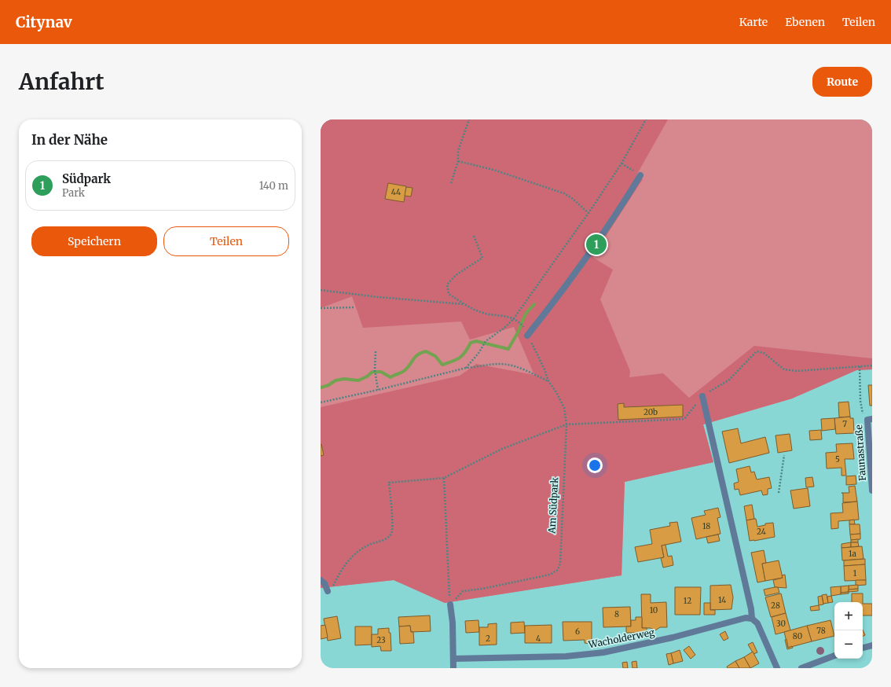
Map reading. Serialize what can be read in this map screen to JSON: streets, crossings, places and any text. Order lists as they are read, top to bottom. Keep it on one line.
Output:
{"streets":{"street":["Faunastraße","Wacholderweg"],"path":["Am Südpark"]},"house_numbers":["44","20b","7","5","18","24","1a","1","14","12","28","10","8","30","78","6","80","2","4","23"],"page":{"header":"Citynav","nav":["Karte","Ebenen","Teilen"],"buttons":["Route",["Speichern","Teilen"]],"title":"Anfahrt","heading":"In der Nähe","list":[{"mark":"1","name":"Südpark","note":"Park","value":"140 m"}],"pins":"1","map_buttons":["+","−"]}}
